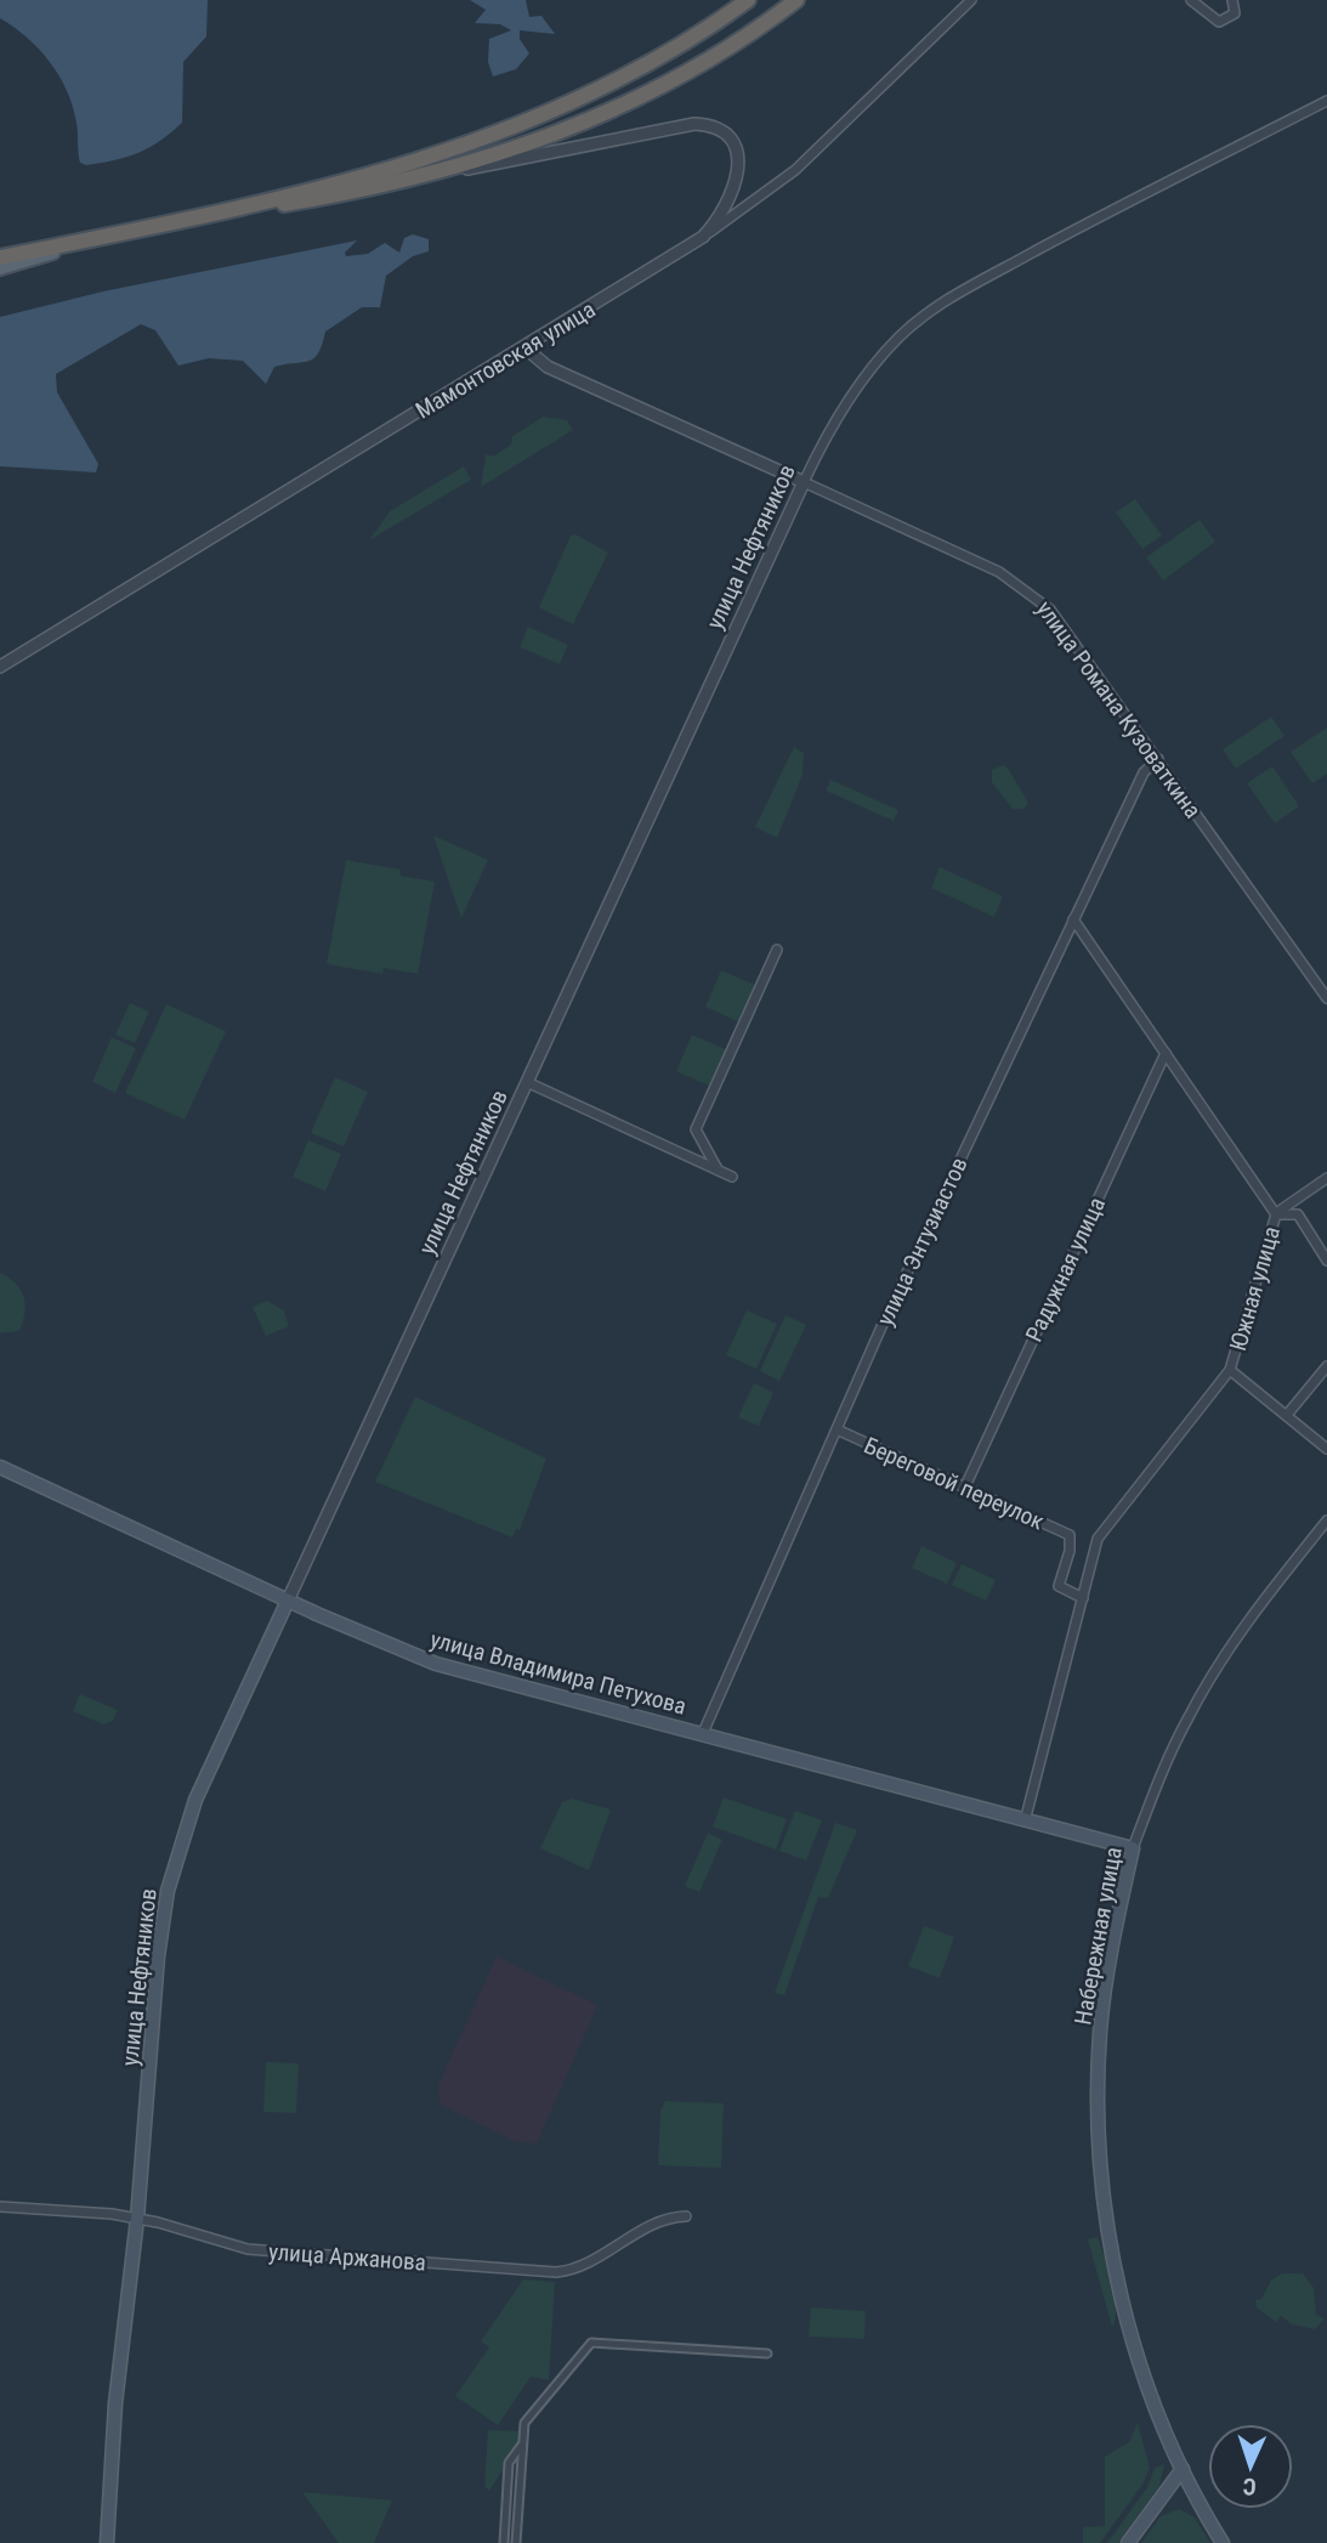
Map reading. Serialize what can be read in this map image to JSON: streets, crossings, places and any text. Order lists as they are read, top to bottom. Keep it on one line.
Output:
{"streets":{"main road":["улица Нефтяников","улица Владимира Петухова","Набережная улица"],"street":["Мамонтовская улица","улица Романа Кузоваткина","улица Энтузиастов","Радужная улица","Южная улица","Береговой переулок","улица Аржанова"]},"crossings":[["Мамонтовская улица","улица Романа Кузоваткина"],["улица Нефтяников","улица Романа Кузоваткина"],["улица Нефтяников","улица Владимира Петухова"],["улица Нефтяников","улица Аржанова"],["улица Романа Кузоваткина","улица Энтузиастов"],["улица Энтузиастов","Южная улица"],["улица Энтузиастов","Береговой переулок"],["улица Энтузиастов","улица Владимира Петухова"],["Радужная улица","Южная улица"],["Радужная улица","Береговой переулок"],["Южная улица","Береговой переулок"],["Южная улица","улица Владимира Петухова"],["улица Владимира Петухова","Набережная улица"]],"north":"bottom"}
